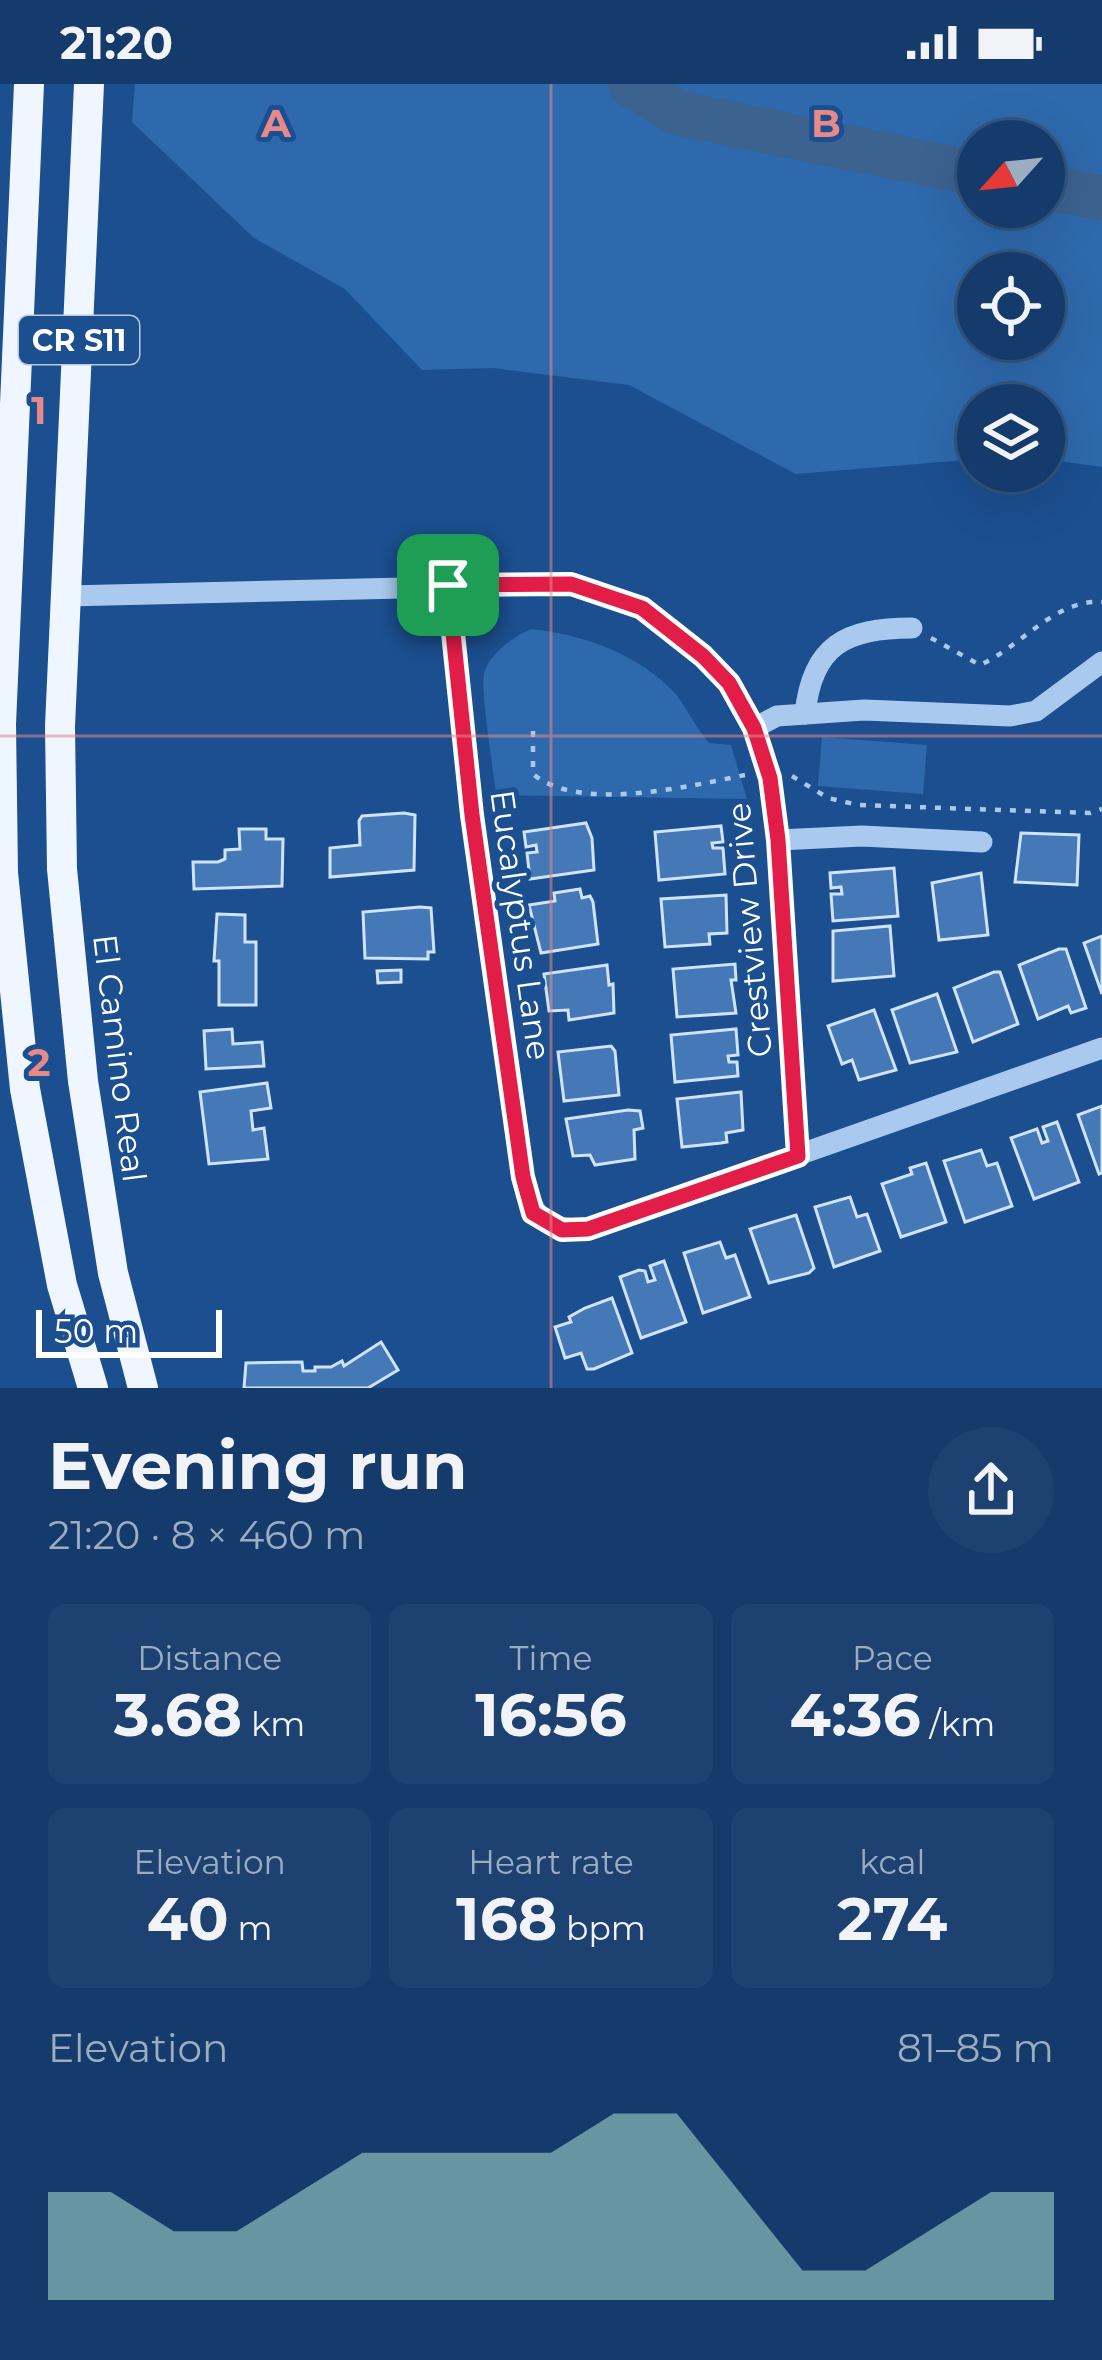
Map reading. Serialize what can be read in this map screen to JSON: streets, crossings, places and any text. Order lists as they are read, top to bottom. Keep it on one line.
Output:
{"streets":{"main road":["CR S11","El Camino Real"],"street":["Eucalyptus Lane","Crestview Drive"]},"crossings":[["Eucalyptus Lane","Crestview Drive"],["Crestview Drive","El Camino Real"]],"scale_bar":"50 m","north":"bottom left","page":{"status":"21:20","scale":"50 m","heading":["Evening run","21:20 · 8 × 460 m"],"stats":[["Distance","3.68 km"],["Time","16:56"],["Pace","4:36 /km"],["Elevation","40 m"],["Heart rate","168 bpm"],["kcal","274"]],"chart":["Elevation","81–85 m"]},"grid":{"columns":["A","B"],"rows":["1","2"]}}
